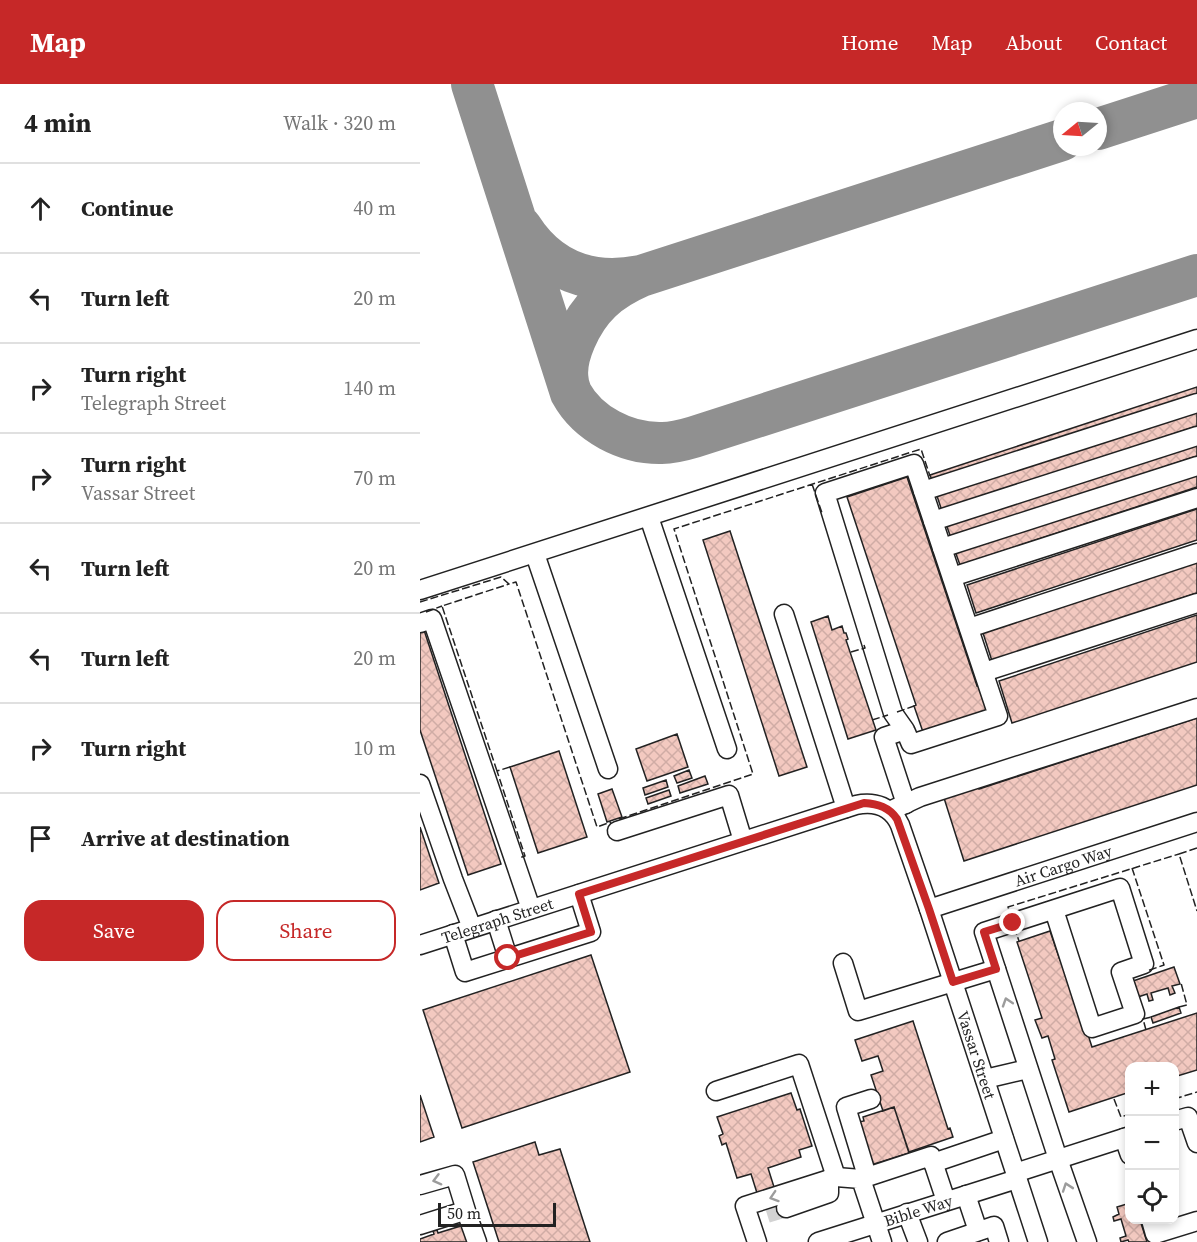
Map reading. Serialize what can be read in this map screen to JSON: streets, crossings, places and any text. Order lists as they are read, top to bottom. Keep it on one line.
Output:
{"streets":{"street":["Air Cargo Way","Telegraph Street","Vassar Street","Bible Way"]},"crossings":[["Air Cargo Way","Vassar Street"],["Telegraph Street","Vassar Street"],["Vassar Street","Bible Way"]],"scale_bar":"50 m","north":"left","page":{"header":"Map","nav":["Home","Map","About","Contact"],"heading":["4 min","Walk · 320 m"],"list":[["Continue","40 m"],["Turn left","20 m"],["Turn right","Telegraph Street","140 m"],["Turn right","Vassar Street","70 m"],["Turn left","20 m"],["Turn left","20 m"],["Turn right","10 m"],"Arrive at destination"],"buttons":["Save","Share"],"map_buttons":["+","−"],"scale":"50 m"}}
